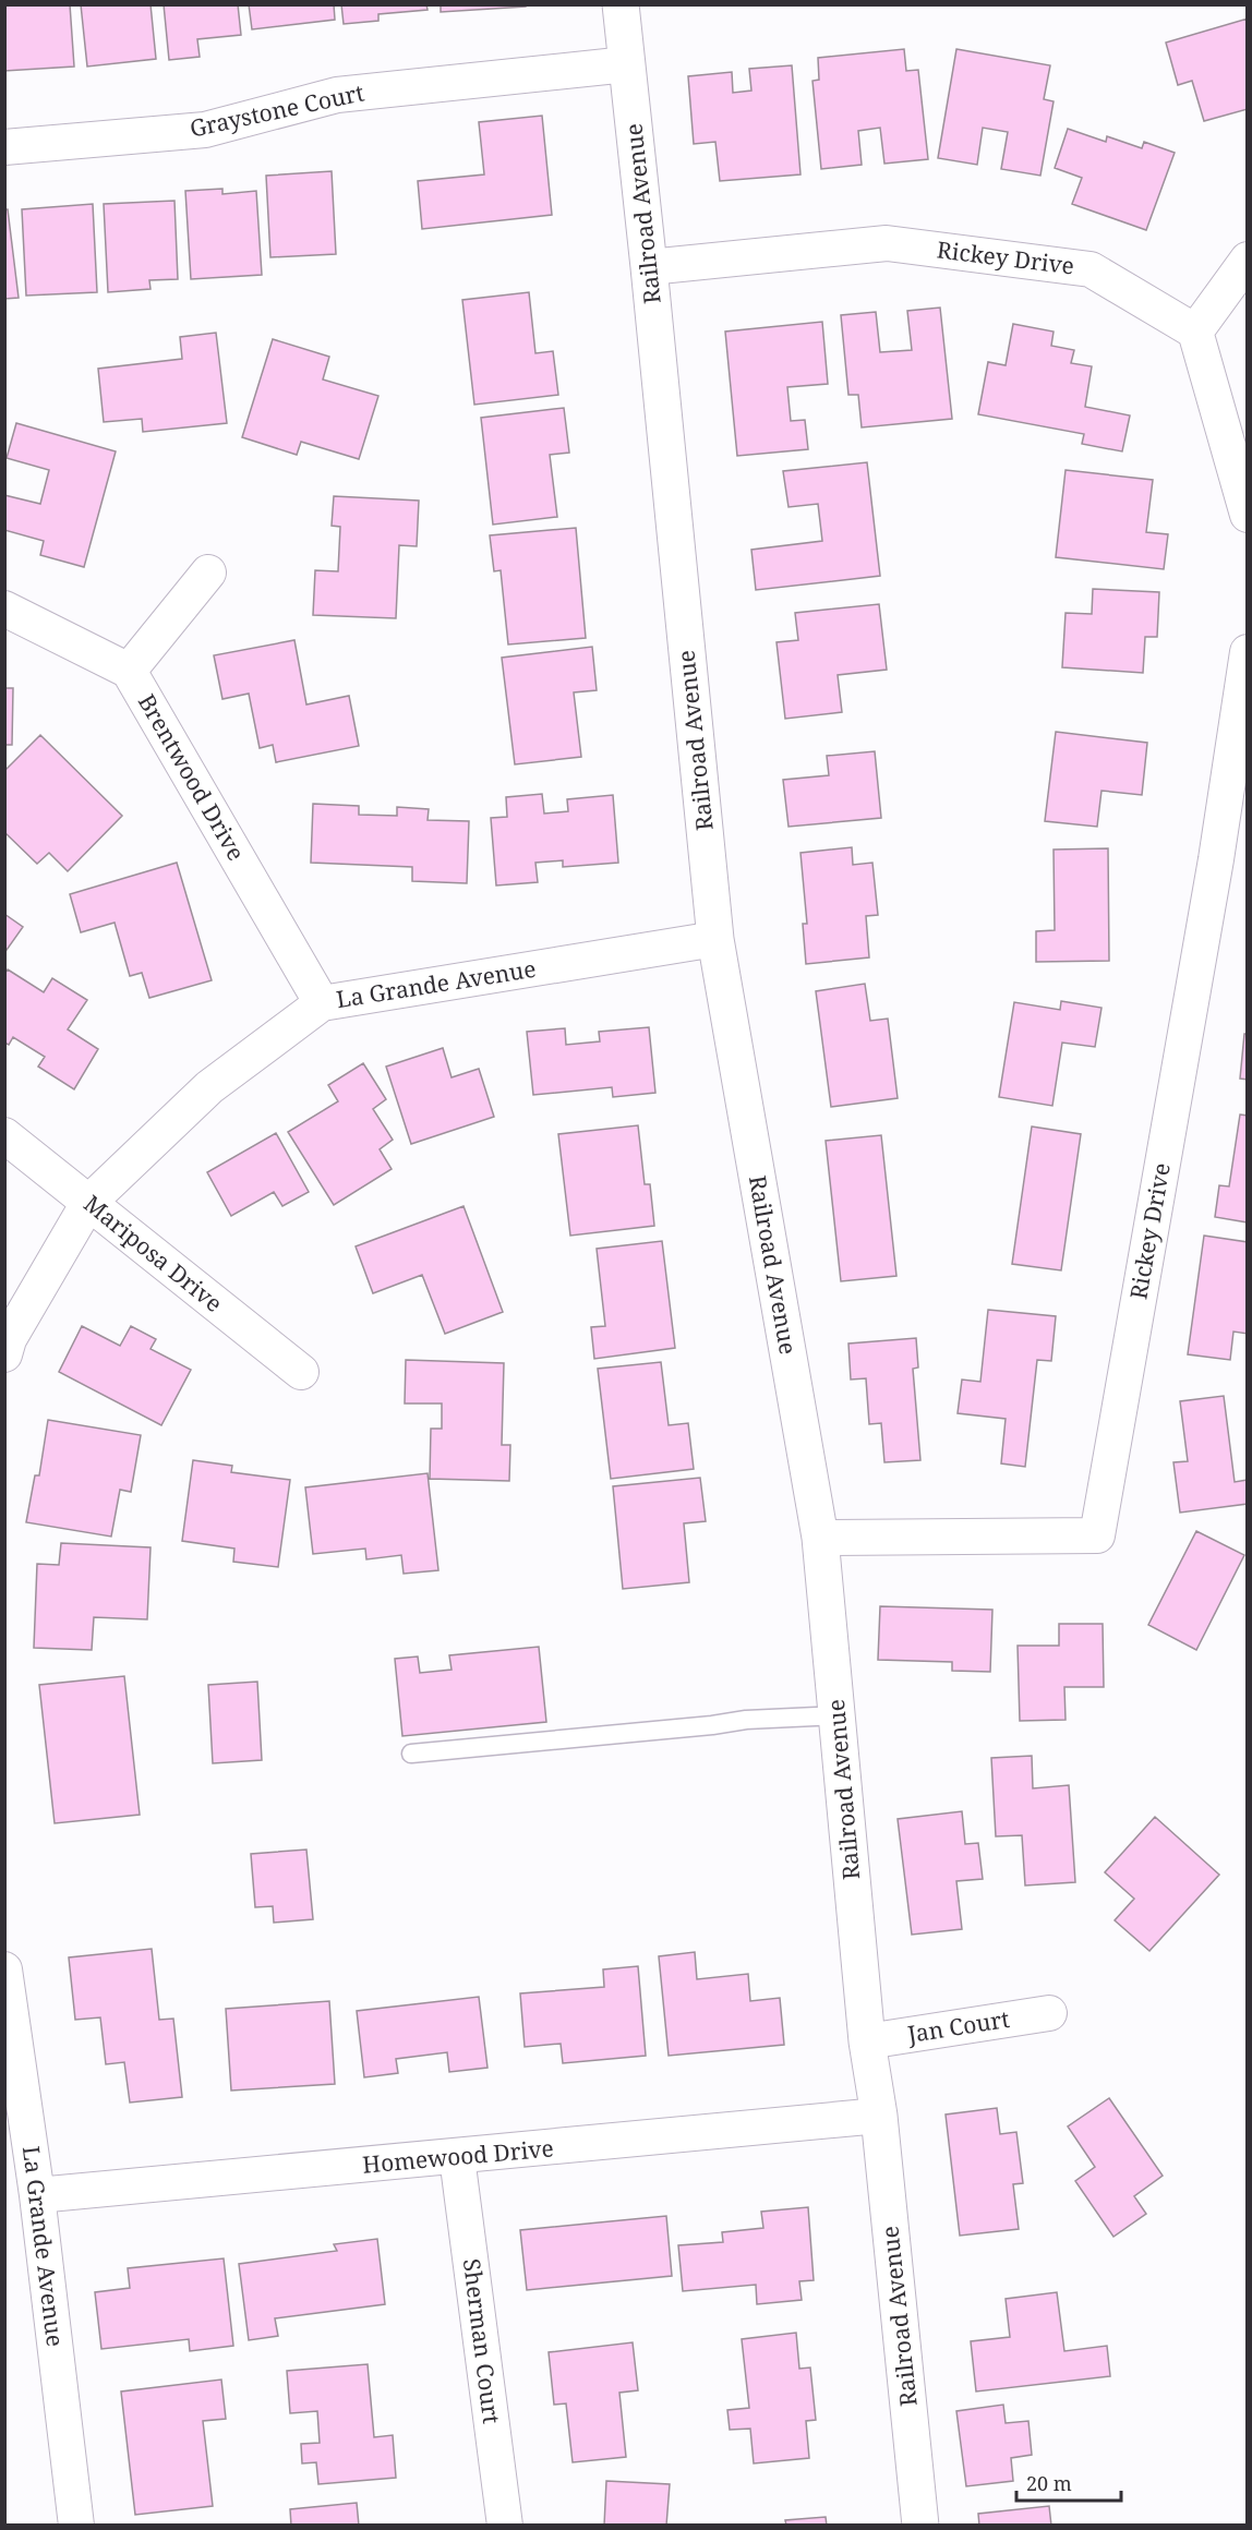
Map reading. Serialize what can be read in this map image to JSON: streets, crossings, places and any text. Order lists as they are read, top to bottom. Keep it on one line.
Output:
{"streets":{"street":["Graystone Court","Railroad Avenue","Rickey Drive","Brentwood Drive","La Grande Avenue","Mariposa Drive","Jan Court","Homewood Drive","Sherman Court"]},"crossings":[["Graystone Court","Railroad Avenue"],["Railroad Avenue","Rickey Drive"],["Railroad Avenue","La Grande Avenue"],["Railroad Avenue","Jan Court"],["Railroad Avenue","Homewood Drive"],["Brentwood Drive","La Grande Avenue"],["La Grande Avenue","Mariposa Drive"],["La Grande Avenue","Homewood Drive"],["Homewood Drive","Sherman Court"]],"scale_bar":"20 m"}
